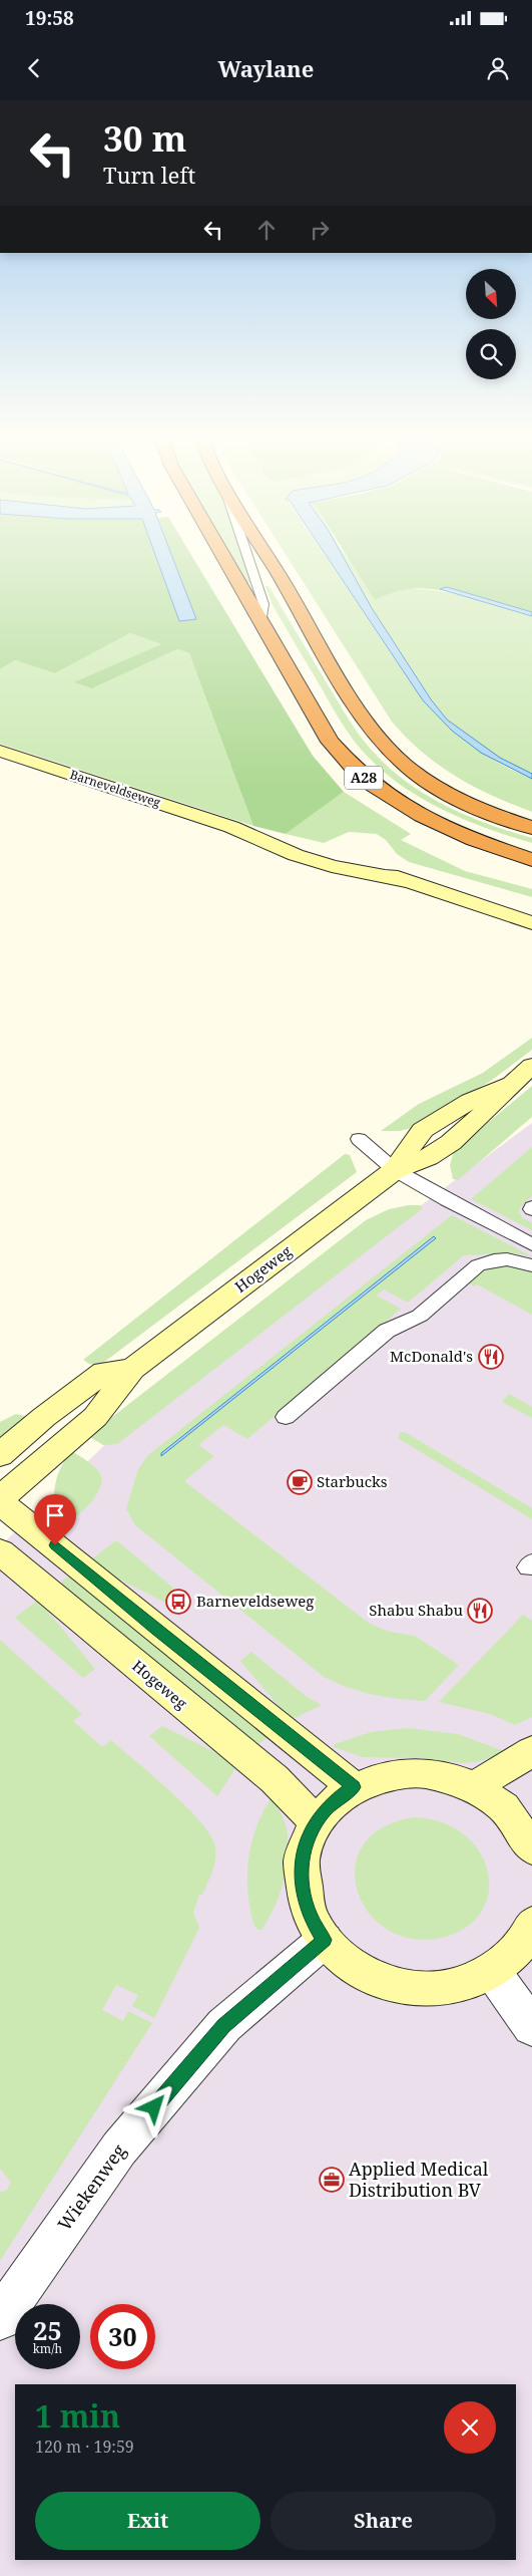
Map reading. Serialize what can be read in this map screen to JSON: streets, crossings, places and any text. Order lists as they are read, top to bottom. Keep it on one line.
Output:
{"streets":{"highway":["A28"],"street":["Barneveldseweg","Hogeweg","Wiekenweg"]},"places":{"restaurant":["McDonald's","Shabu Shabu"],"cafe":["Starbucks"],"bus stop":["Barneveldseweg"],"office":["Applied Medical Distribution BV"]},"north":"bottom right","page":{"status":"19:58","header":"Waylane","turn":["30 m","Turn left"],"speed":"25 km/h","limit":"30","heading":["1 min","120 m · 19:59"],"buttons":["Exit","Share"]}}
